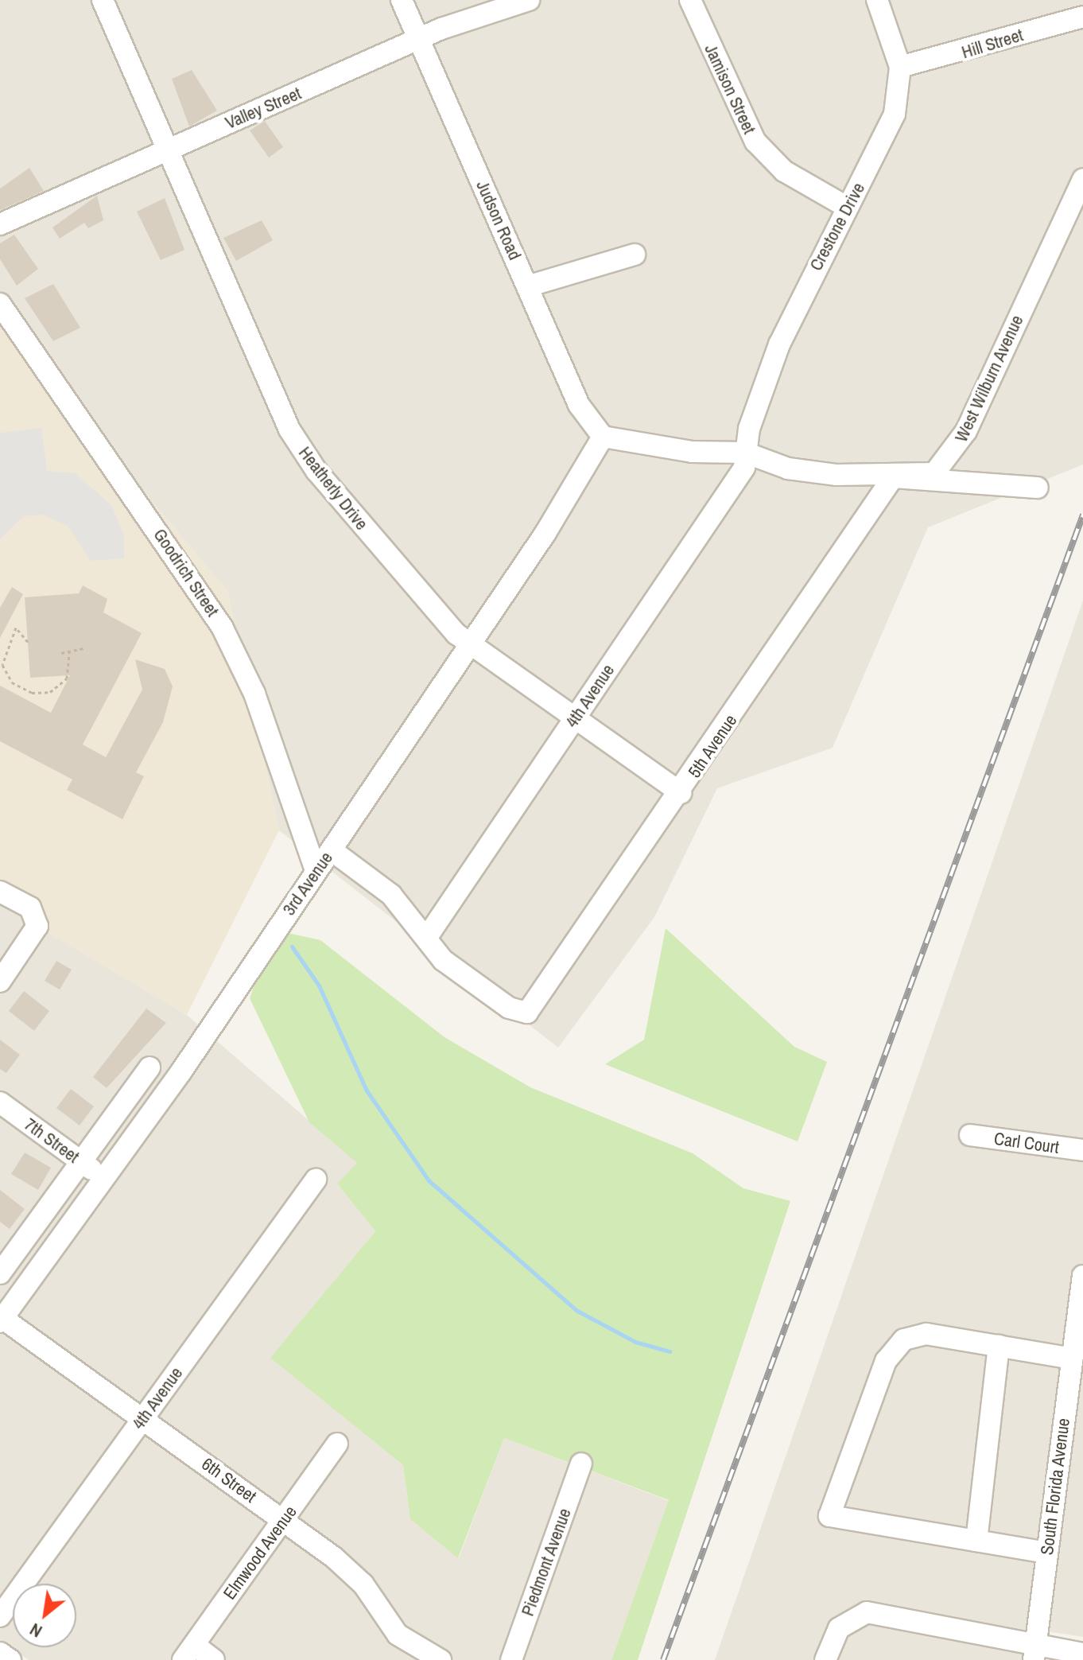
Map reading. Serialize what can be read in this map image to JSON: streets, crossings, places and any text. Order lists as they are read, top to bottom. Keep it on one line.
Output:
{"streets":{"street":["Hill Street","Jamison Street","Valley Street","Judson Road","Crestone Drive","West Wilburn Avenue","Heatherly Drive","Goodrich Street","4th Avenue","5th Avenue","3rd Avenue","7th Street","Carl Court","6th Street","South Florida Avenue","Elmwood Avenue","Piedmont Avenue"]},"crossings":[["Hill Street","Crestone Drive"],["Jamison Street","Crestone Drive"],["Valley Street","Judson Road"],["Valley Street","Heatherly Drive"],["Judson Road","West Wilburn Avenue"],["Judson Road","3rd Avenue"],["Crestone Drive","West Wilburn Avenue"],["Crestone Drive","4th Avenue"],["West Wilburn Avenue","4th Avenue"],["West Wilburn Avenue","5th Avenue"],["West Wilburn Avenue","3rd Avenue"],["Heatherly Drive","4th Avenue"],["Heatherly Drive","5th Avenue"],["Heatherly Drive","3rd Avenue"],["Goodrich Street","3rd Avenue"],["4th Avenue","5th Avenue"],["4th Avenue","6th Street"],["3rd Avenue","7th Street"],["3rd Avenue","6th Street"],["6th Street","Elmwood Avenue"]],"north":"bottom left"}
